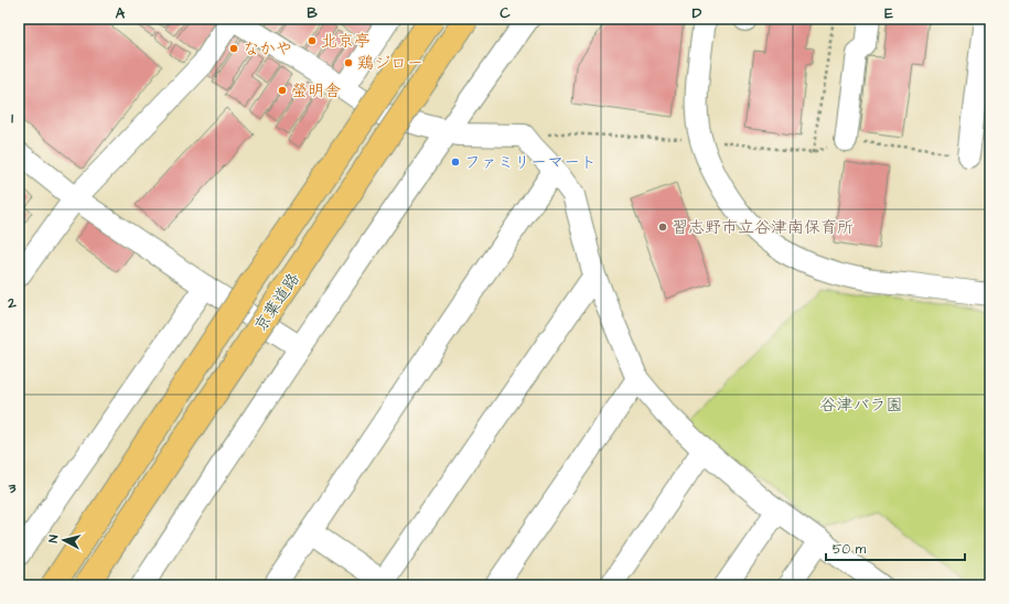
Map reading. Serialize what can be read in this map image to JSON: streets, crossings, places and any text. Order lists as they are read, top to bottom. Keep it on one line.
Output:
{"streets":{"highway":["京葉道路"]},"parks":["谷津バラ園"],"places":["北京亭","なかや","鶏ジロー","螢明舎","ファミリーマート","習志野市立谷津南保育所"],"scale_bar":"50 m","north":"left","grid":{"columns":["A","B","C","D","E"],"rows":["1","2","3"]}}
